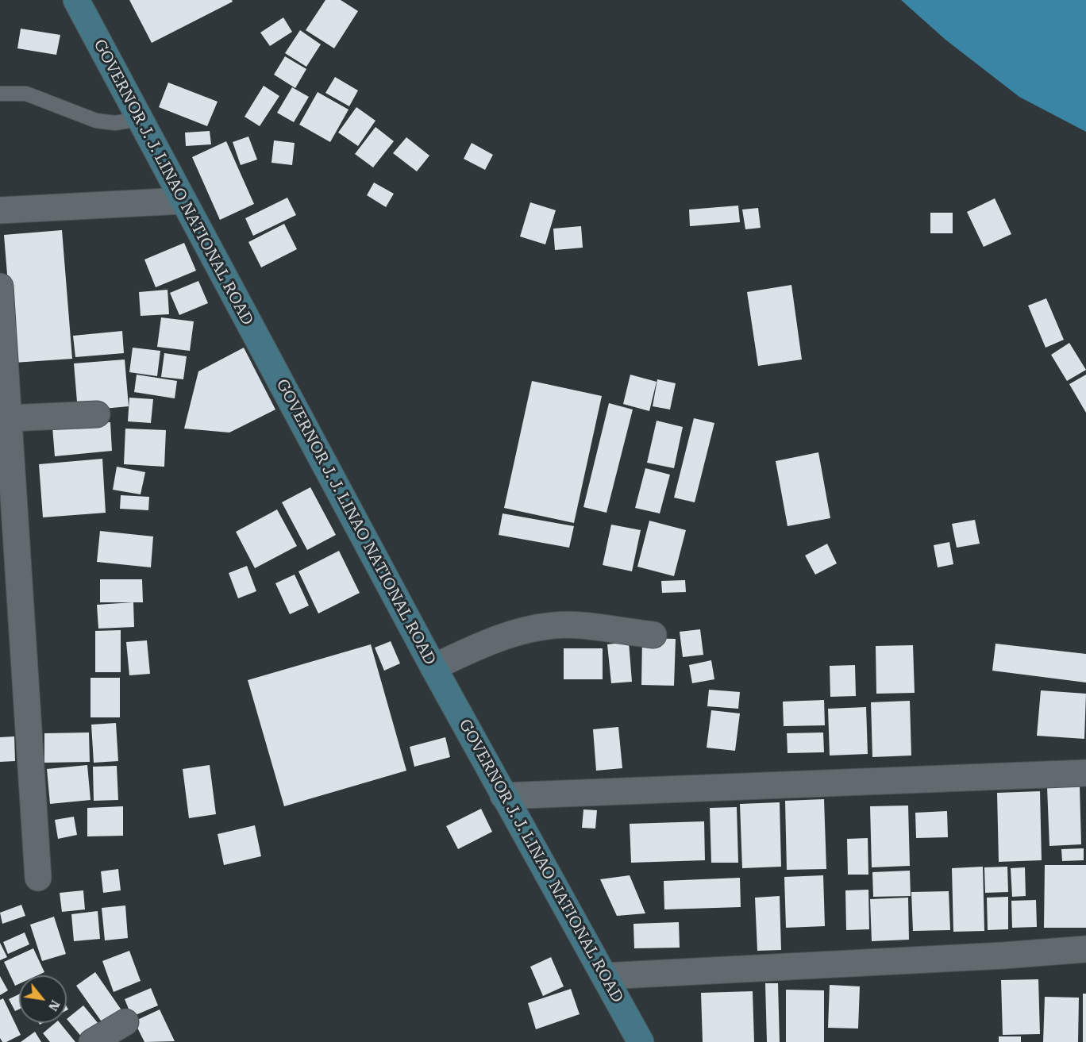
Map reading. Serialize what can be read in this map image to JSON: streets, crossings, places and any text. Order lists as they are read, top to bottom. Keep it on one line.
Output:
{"streets":{"main road":["GOVERNOR J. J. LINAO NATIONAL ROAD"]},"north":"bottom right"}
